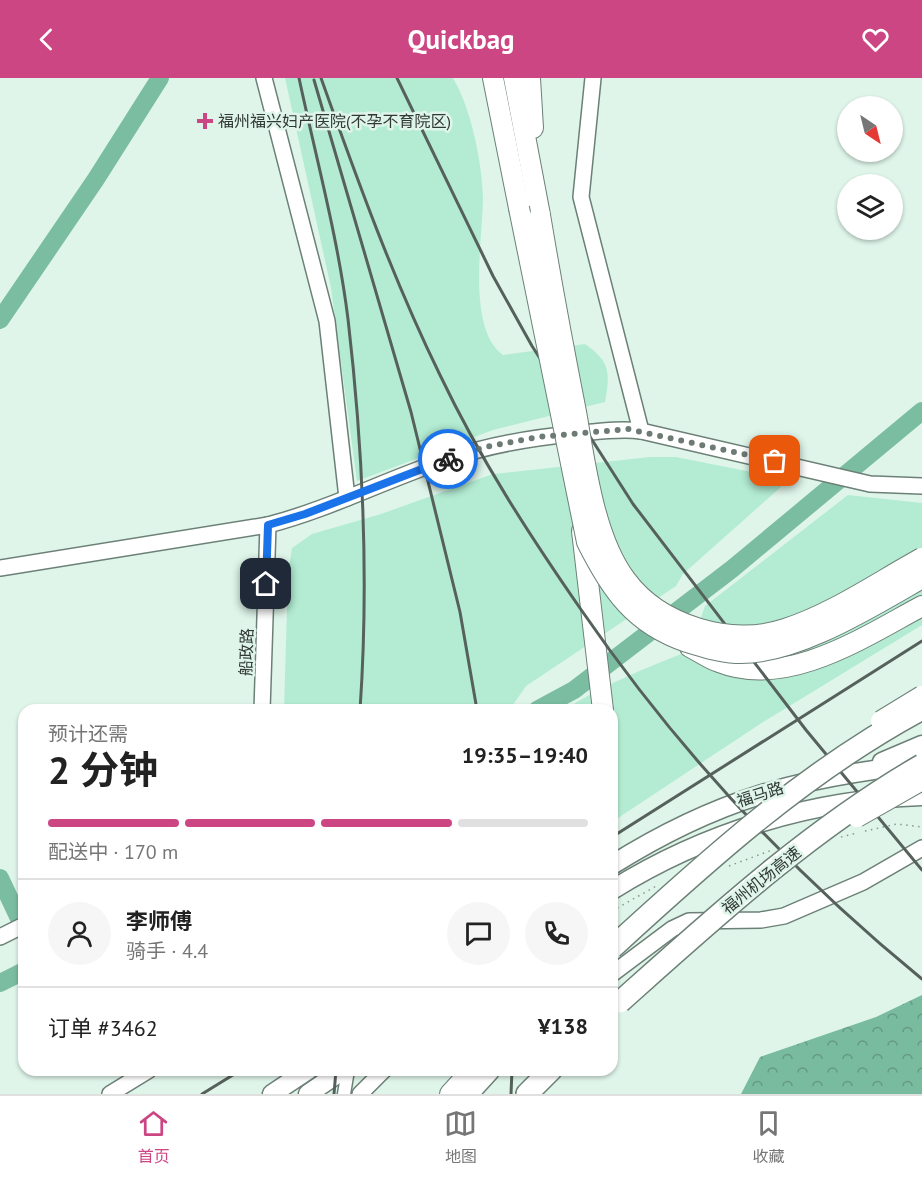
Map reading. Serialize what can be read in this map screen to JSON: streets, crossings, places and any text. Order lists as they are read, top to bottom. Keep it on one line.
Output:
{"streets":{"highway":["福州机场高速"],"main road":["福马路"],"street":["船政路"]},"crossings":[["福马路","福州机场高速"]],"places":{"health":["福州福兴妇产医院(不孕不育院区)"]},"north":"bottom right","page":{"header":"Quickbag","heading":["2 分钟","预计还需","19:35–19:40"],"panel":["李师傅","骑手 · 4.4","订单 #3462","¥138"],"bar":"配送中 · 170 m","tabs":["首页","地图","收藏"]}}
